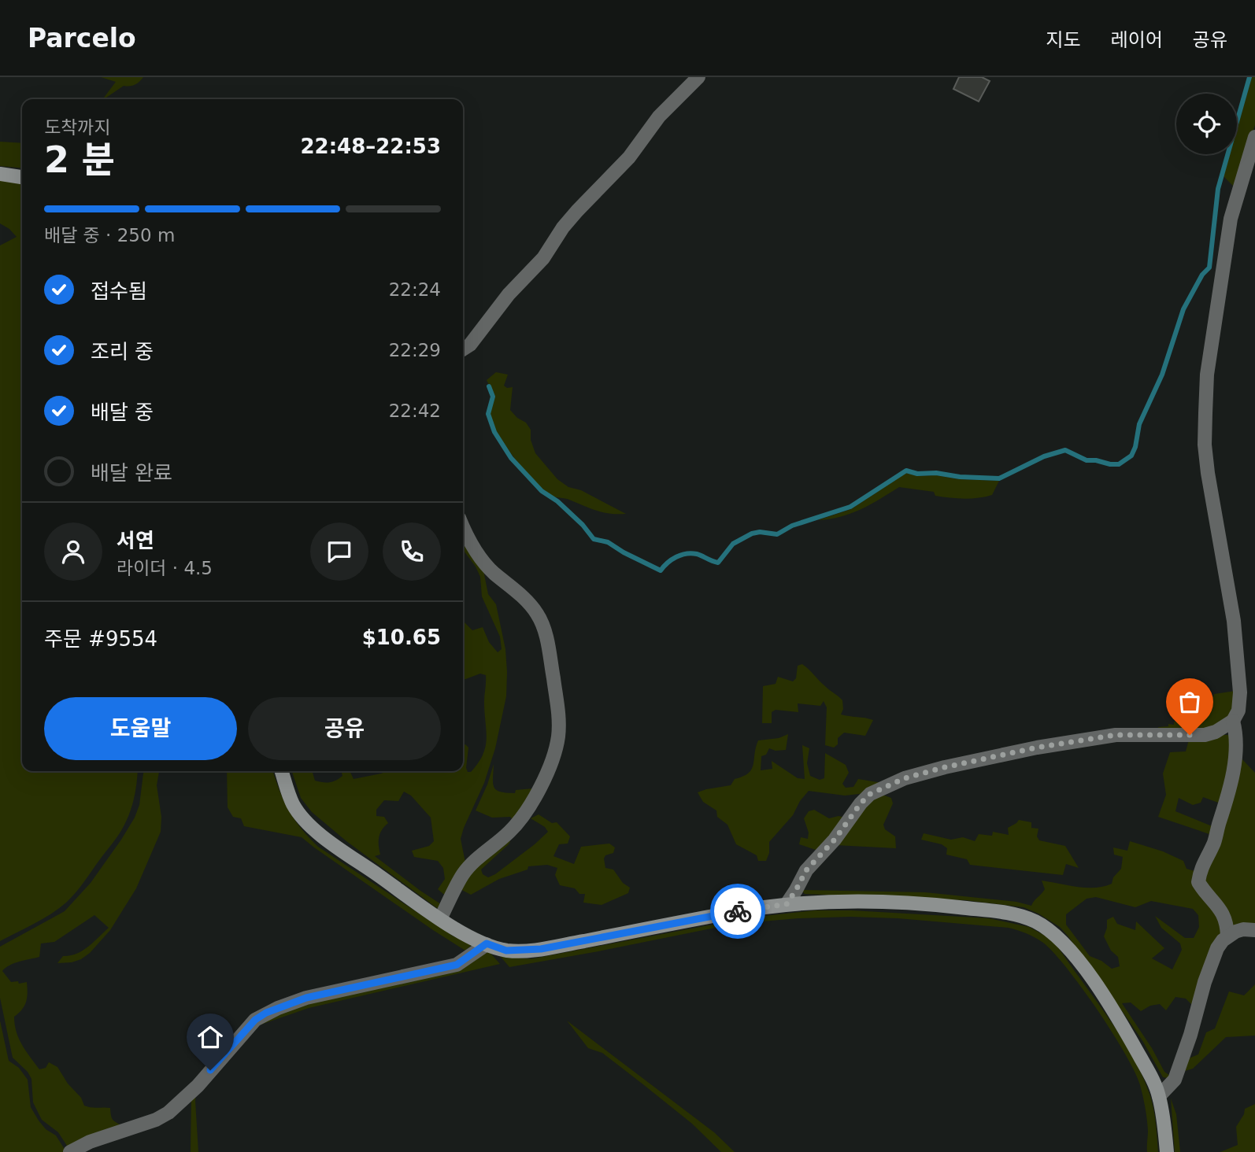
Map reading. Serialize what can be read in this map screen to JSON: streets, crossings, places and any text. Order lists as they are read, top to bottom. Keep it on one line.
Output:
{"page":{"header":"Parcelo","nav":["지도","레이어","공유"],"heading":["2 분","도착까지","22:48–22:53"],"panel":["서연","라이더 · 4.5","주문 #9554","$10.65"],"bar":"배달 중 · 250 m","list":[["접수됨","22:24"],["조리 중","22:29"],["배달 중","22:42"],"배달 완료"],"buttons":["도움말","공유"]}}
